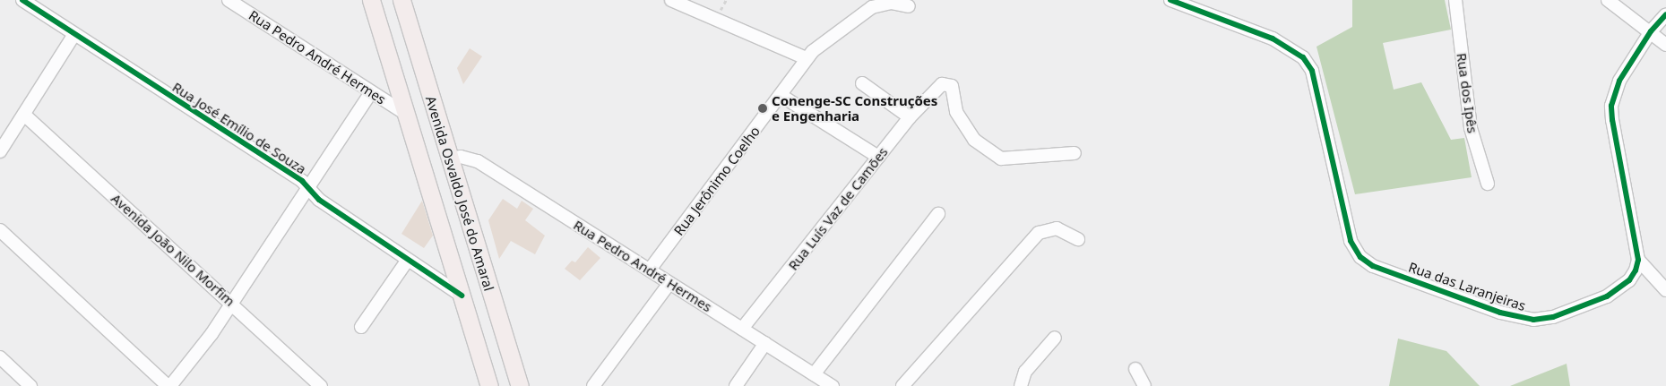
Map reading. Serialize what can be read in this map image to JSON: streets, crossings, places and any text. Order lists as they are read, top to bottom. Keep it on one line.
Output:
{"streets":{"main road":["Avenida Osvaldo José do Amaral"],"street":["Rua Pedro André Hermes","Rua dos Ipês","Rua José Emílio de Souza","Rua Jerônimo Coelho","Rua Luís Vaz de Camões","Avenida João Nilo Morfim","Rua das Laranjeiras"]},"crossings":[["Rua Pedro André Hermes","Rua Jerônimo Coelho"],["Rua Pedro André Hermes","Avenida Osvaldo José do Amaral"],["Rua Pedro André Hermes","Rua Luís Vaz de Camões"],["Rua José Emílio de Souza","Avenida Osvaldo José do Amaral"]],"places":["Conenge-SC Construções e Engenharia"]}
